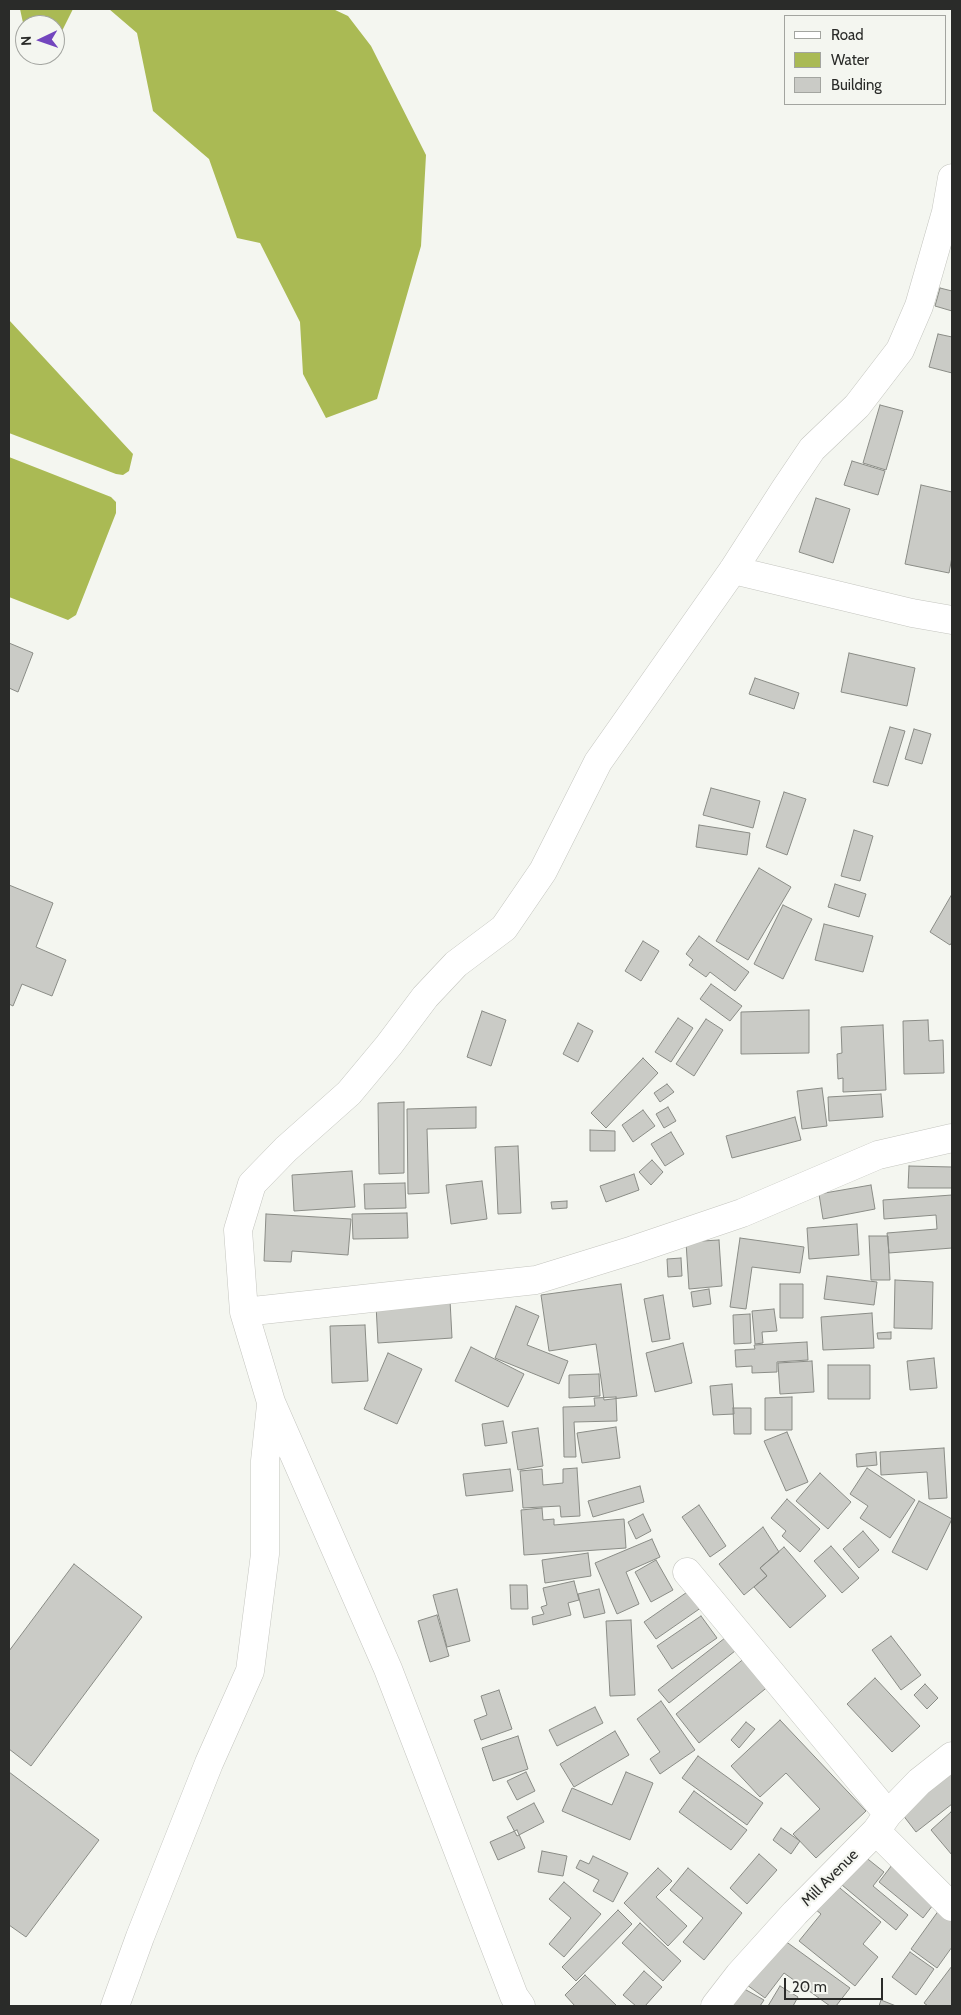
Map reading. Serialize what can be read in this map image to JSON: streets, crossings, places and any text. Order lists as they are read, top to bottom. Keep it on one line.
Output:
{"streets":{"street":["Mill Avenue"]},"legend":["Road","Water","Building"],"scale_bar":"20 m","north":"left"}
